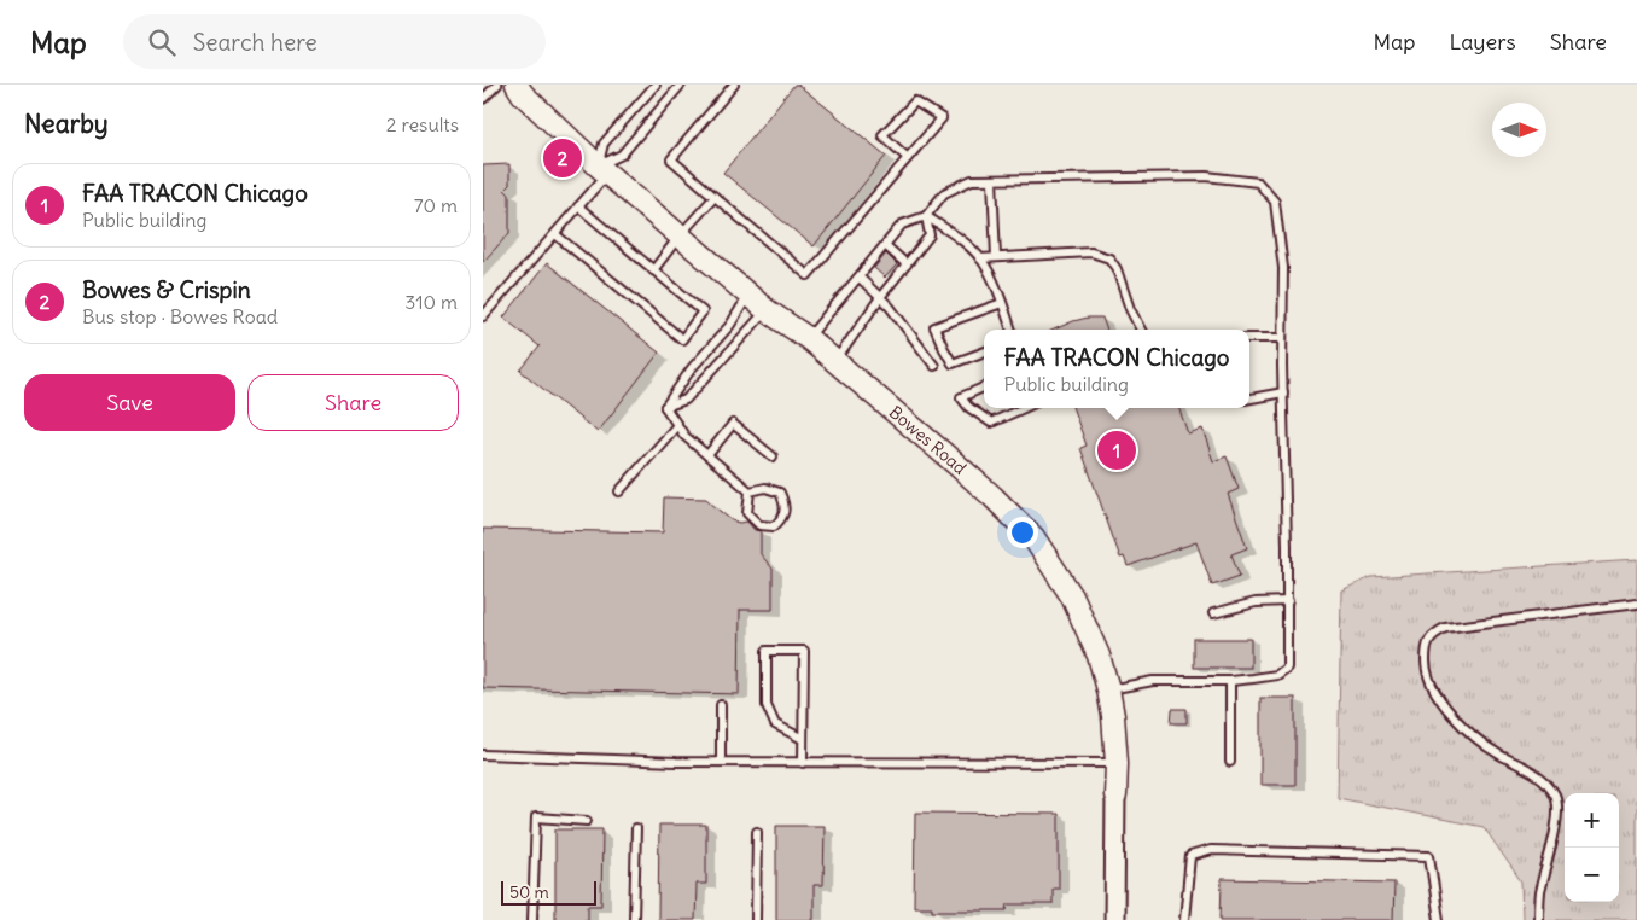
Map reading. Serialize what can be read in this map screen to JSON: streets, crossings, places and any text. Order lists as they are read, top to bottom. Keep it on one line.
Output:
{"streets":{"main road":["Bowes Road"]},"scale_bar":"50 m","north":"right","page":{"header":"Map","search":"Search here","nav":["Map","Layers","Share"],"heading":["Nearby","2 results"],"pins":["2","1"],"list":[{"mark":"1","name":"FAA TRACON Chicago","note":"Public building","value":"70 m"},{"mark":"2","name":"Bowes & Crispin","note":"Bus stop · Bowes Road","value":"310 m"}],"popup":["FAA TRACON Chicago","Public building"],"buttons":["Save","Share"],"map_buttons":["+","−"],"scale":"50 m"}}
